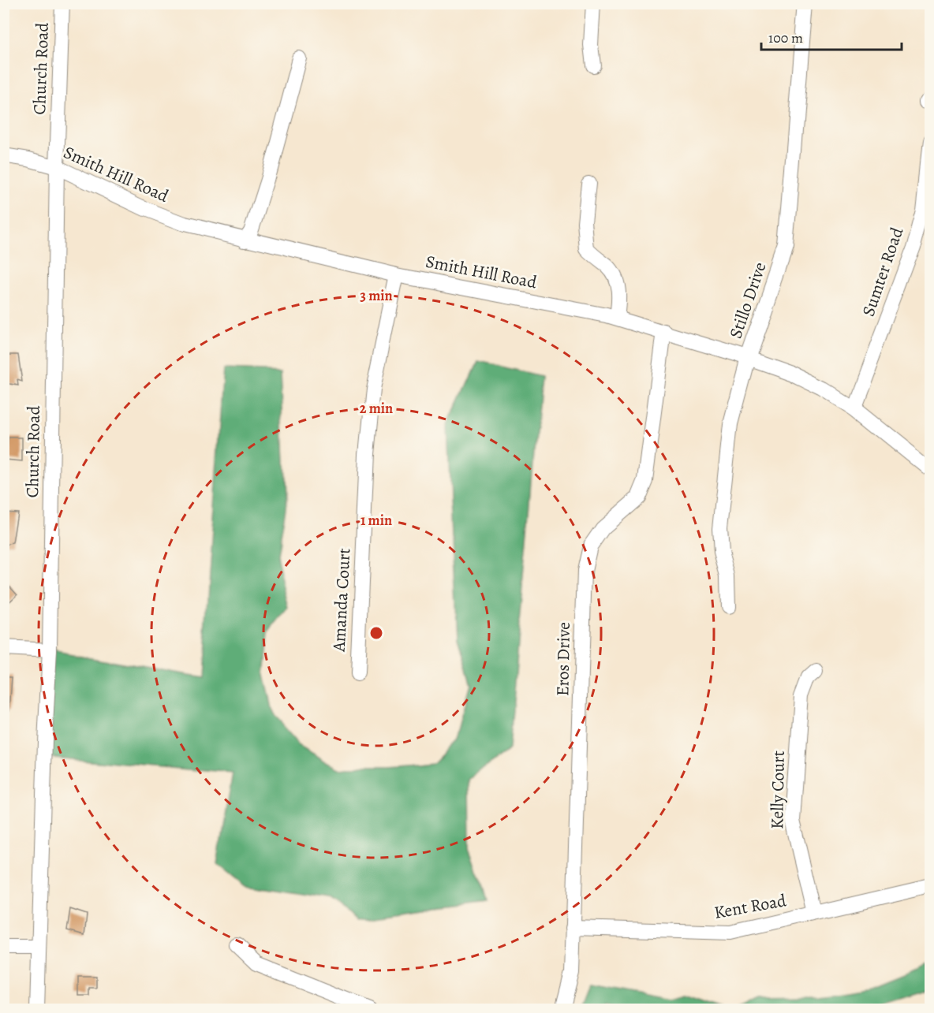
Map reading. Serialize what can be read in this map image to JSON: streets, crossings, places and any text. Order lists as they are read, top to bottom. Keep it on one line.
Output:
{"streets":{"street":["Church Road","Smith Hill Road","Sumter Road","Stillo Drive","Amanda Court","Eros Drive","Kelly Court","Kent Road"]},"crossings":[["Church Road","Smith Hill Road"],["Smith Hill Road","Sumter Road"],["Smith Hill Road","Stillo Drive"],["Smith Hill Road","Amanda Court"],["Smith Hill Road","Eros Drive"],["Eros Drive","Kent Road"],["Kelly Court","Kent Road"]],"scale_bar":"100 m","rings":["3 min","2 min","1 min"]}
